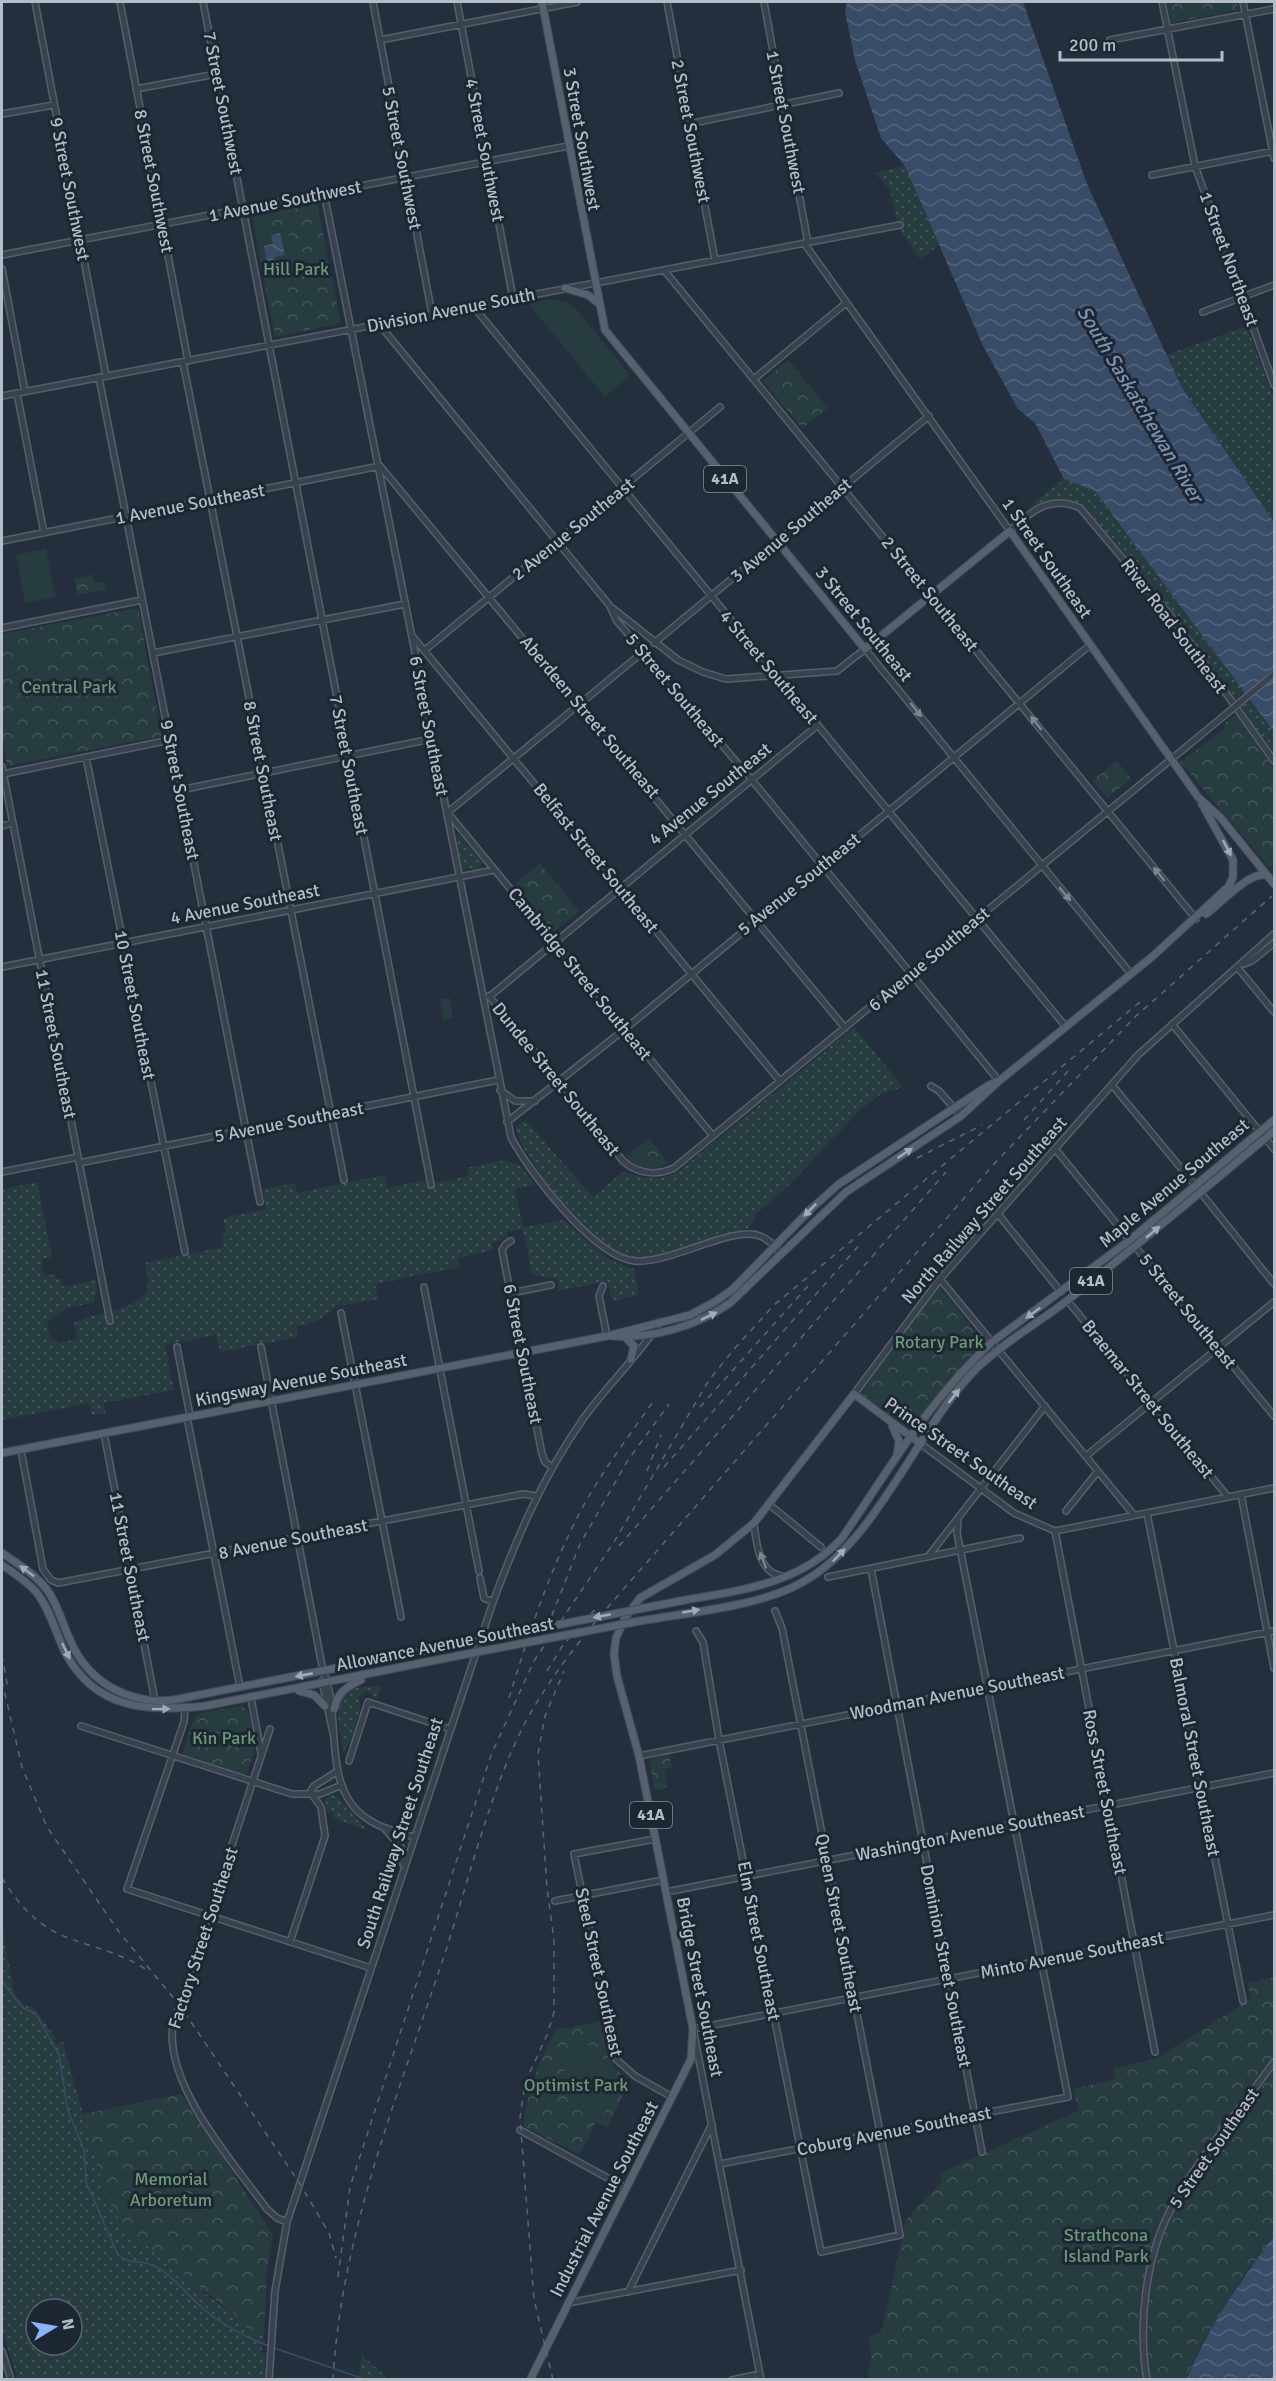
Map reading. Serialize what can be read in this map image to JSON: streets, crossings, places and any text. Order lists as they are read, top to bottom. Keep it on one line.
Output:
{"streets":{"main road":["3 Street Southwest","41A","1 Street Southeast","3 Street Southeast","Maple Avenue Southeast","North Railway Street Southeast","Kingsway Avenue Southeast","Prince Street Southeast","Allowance Avenue Southeast","Bridge Street Southeast","Industrial Avenue Southeast"],"street":["7 Street Southwest","1 Street Southwest","2 Street Southwest","4 Street Southwest","5 Street Southwest","8 Street Southwest","9 Street Southwest","1 Avenue Southwest","1 Street Northeast","Division Avenue South","1 Avenue Southeast","2 Avenue Southeast","3 Avenue Southeast","2 Street Southeast","River Road Southeast","4 Street Southeast","5 Street Southeast","Aberdeen Street Southeast","6 Street Southeast","7 Street Southeast","8 Street Southeast","9 Street Southeast","4 Avenue Southeast","Belfast Street Southeast","5 Avenue Southeast","6 Avenue Southeast","Cambridge Street Southeast","10 Street Southeast","11 Street Southeast","Dundee Street Southeast","Braemar Street Southeast","8 Avenue Southeast","Woodman Avenue Southeast","Balmoral Street Southeast","Ross Street Southeast","South Railway Street Southeast","Washington Avenue Southeast","Queen Street Southeast","Factory Street Southeast","Elm Street Southeast","Minto Avenue Southeast","Dominion Street Southeast","Steel Street Southeast","Coburg Avenue Southeast"]},"crossings":[["7 Street Southwest","1 Avenue Southwest"],["7 Street Southwest","Division Avenue South"],["7 Street Southwest","7 Street Southeast"],["1 Street Southwest","Division Avenue South"],["1 Street Southwest","1 Street Southeast"],["2 Street Southwest","Division Avenue South"],["3 Street Southwest","1 Avenue Southwest"],["3 Street Southwest","Division Avenue South"],["3 Street Southwest","3 Street Southeast"],["4 Street Southwest","1 Avenue Southwest"],["4 Street Southwest","Division Avenue South"],["5 Street Southwest","1 Avenue Southwest"],["5 Street Southwest","Division Avenue South"],["8 Street Southwest","1 Avenue Southwest"],["8 Street Southwest","Division Avenue South"],["8 Street Southwest","8 Street Southeast"],["9 Street Southwest","1 Avenue Southwest"],["9 Street Southwest","Division Avenue South"],["9 Street Southwest","9 Street Southeast"],["1 Avenue Southwest","6 Street Southeast"],["Division Avenue South","1 Street Southeast"],["Division Avenue South","2 Street Southeast"],["Division Avenue South","3 Street Southeast"],["Division Avenue South","4 Street Southeast"],["Division Avenue South","5 Street Southeast"],["Division Avenue South","6 Street Southeast"],["Division Avenue South","7 Street Southeast"],["Division Avenue South","8 Street Southeast"],["Division Avenue South","9 Street Southeast"],["1 Avenue Southeast","Aberdeen Street Southeast"],["1 Avenue Southeast","6 Street Southeast"],["1 Avenue Southeast","7 Street Southeast"],["1 Avenue Southeast","8 Street Southeast"],["1 Avenue Southeast","9 Street Southeast"],["2 Avenue Southeast","3 Street Southeast"],["2 Avenue Southeast","4 Street Southeast"],["2 Avenue Southeast","5 Street Southeast"],["2 Avenue Southeast","Aberdeen Street Southeast"],["2 Avenue Southeast","Belfast Street Southeast"],["3 Avenue Southeast","1 Street Southeast"],["3 Avenue Southeast","2 Street Southeast"],["3 Avenue Southeast","3 Street Southeast"],["3 Avenue Southeast","4 Street Southeast"],["1 Street Southeast","River Road Southeast"],["1 Street Southeast","5 Avenue Southeast"],["1 Street Southeast","6 Avenue Southeast"],["2 Street Southeast","5 Avenue Southeast"],["2 Street Southeast","6 Avenue Southeast"],["3 Street Southeast","5 Avenue Southeast"],["3 Street Southeast","6 Avenue Southeast"],["4 Street Southeast","4 Avenue Southeast"],["4 Street Southeast","5 Avenue Southeast"],["4 Street Southeast","6 Avenue Southeast"],["5 Street Southeast","4 Avenue Southeast"],["5 Street Southeast","5 Avenue Southeast"],["5 Street Southeast","6 Avenue Southeast"],["5 Street Southeast","Maple Avenue Southeast"],["5 Street Southeast","North Railway Street Southeast"],["Aberdeen Street Southeast","6 Street Southeast"],["Aberdeen Street Southeast","4 Avenue Southeast"],["Aberdeen Street Southeast","5 Avenue Southeast"],["Aberdeen Street Southeast","6 Avenue Southeast"],["6 Street Southeast","4 Avenue Southeast"],["6 Street Southeast","Belfast Street Southeast"],["6 Street Southeast","5 Avenue Southeast"],["6 Street Southeast","Cambridge Street Southeast"],["6 Street Southeast","Kingsway Avenue Southeast"],["6 Street Southeast","South Railway Street Southeast"],["7 Street Southeast","4 Avenue Southeast"],["7 Street Southeast","5 Avenue Southeast"],["8 Street Southeast","4 Avenue Southeast"],["8 Street Southeast","5 Avenue Southeast"],["9 Street Southeast","4 Avenue Southeast"],["9 Street Southeast","5 Avenue Southeast"],["4 Avenue Southeast","Belfast Street Southeast"],["4 Avenue Southeast","Cambridge Street Southeast"],["4 Avenue Southeast","10 Street Southeast"],["4 Avenue Southeast","11 Street Southeast"],["4 Avenue Southeast","Dundee Street Southeast"],["Belfast Street Southeast","5 Avenue Southeast"],["Belfast Street Southeast","6 Avenue Southeast"],["5 Avenue Southeast","Cambridge Street Southeast"],["5 Avenue Southeast","10 Street Southeast"],["5 Avenue Southeast","11 Street Southeast"],["5 Avenue Southeast","Dundee Street Southeast"],["6 Avenue Southeast","Cambridge Street Southeast"],["6 Avenue Southeast","Dundee Street Southeast"],["11 Street Southeast","Kingsway Avenue Southeast"],["11 Street Southeast","8 Avenue Southeast"],["11 Street Southeast","Allowance Avenue Southeast"],["Maple Avenue Southeast","Braemar Street Southeast"],["Maple Avenue Southeast","Prince Street Southeast"],["Maple Avenue Southeast","Allowance Avenue Southeast"],["North Railway Street Southeast","Prince Street Southeast"],["North Railway Street Southeast","Bridge Street Southeast"],["Kingsway Avenue Southeast","8 Avenue Southeast"],["Kingsway Avenue Southeast","South Railway Street Southeast"],["Prince Street Southeast","Ross Street Southeast"],["8 Avenue Southeast","South Railway Street Southeast"],["Woodman Avenue Southeast","Balmoral Street Southeast"],["Woodman Avenue Southeast","Ross Street Southeast"],["Woodman Avenue Southeast","Queen Street Southeast"],["Woodman Avenue Southeast","Elm Street Southeast"],["Woodman Avenue Southeast","Dominion Street Southeast"],["Woodman Avenue Southeast","Bridge Street Southeast"],["Balmoral Street Southeast","Washington Avenue Southeast"],["Balmoral Street Southeast","Minto Avenue Southeast"],["Ross Street Southeast","Washington Avenue Southeast"],["Ross Street Southeast","Minto Avenue Southeast"],["South Railway Street Southeast","Factory Street Southeast"],["Washington Avenue Southeast","Queen Street Southeast"],["Washington Avenue Southeast","Elm Street Southeast"],["Washington Avenue Southeast","Dominion Street Southeast"],["Washington Avenue Southeast","Bridge Street Southeast"],["Queen Street Southeast","Elm Street Southeast"],["Queen Street Southeast","Minto Avenue Southeast"],["Queen Street Southeast","Coburg Avenue Southeast"],["Elm Street Southeast","Minto Avenue Southeast"],["Elm Street Southeast","Coburg Avenue Southeast"],["Minto Avenue Southeast","Dominion Street Southeast"],["Minto Avenue Southeast","Bridge Street Southeast"],["Minto Avenue Southeast","Coburg Avenue Southeast"],["Minto Avenue Southeast","Industrial Avenue Southeast"],["Dominion Street Southeast","Coburg Avenue Southeast"],["Steel Street Southeast","Bridge Street Southeast"],["Steel Street Southeast","Industrial Avenue Southeast"],["Bridge Street Southeast","Coburg Avenue Southeast"],["Bridge Street Southeast","Industrial Avenue Southeast"]],"water":["South Saskatchewan River"],"parks":["Hill Park","Central Park","Rotary Park","Kin Park","Optimist Park","Memorial Arboretum","Strathcona Island Park"],"scale_bar":"200 m","north":"right"}
